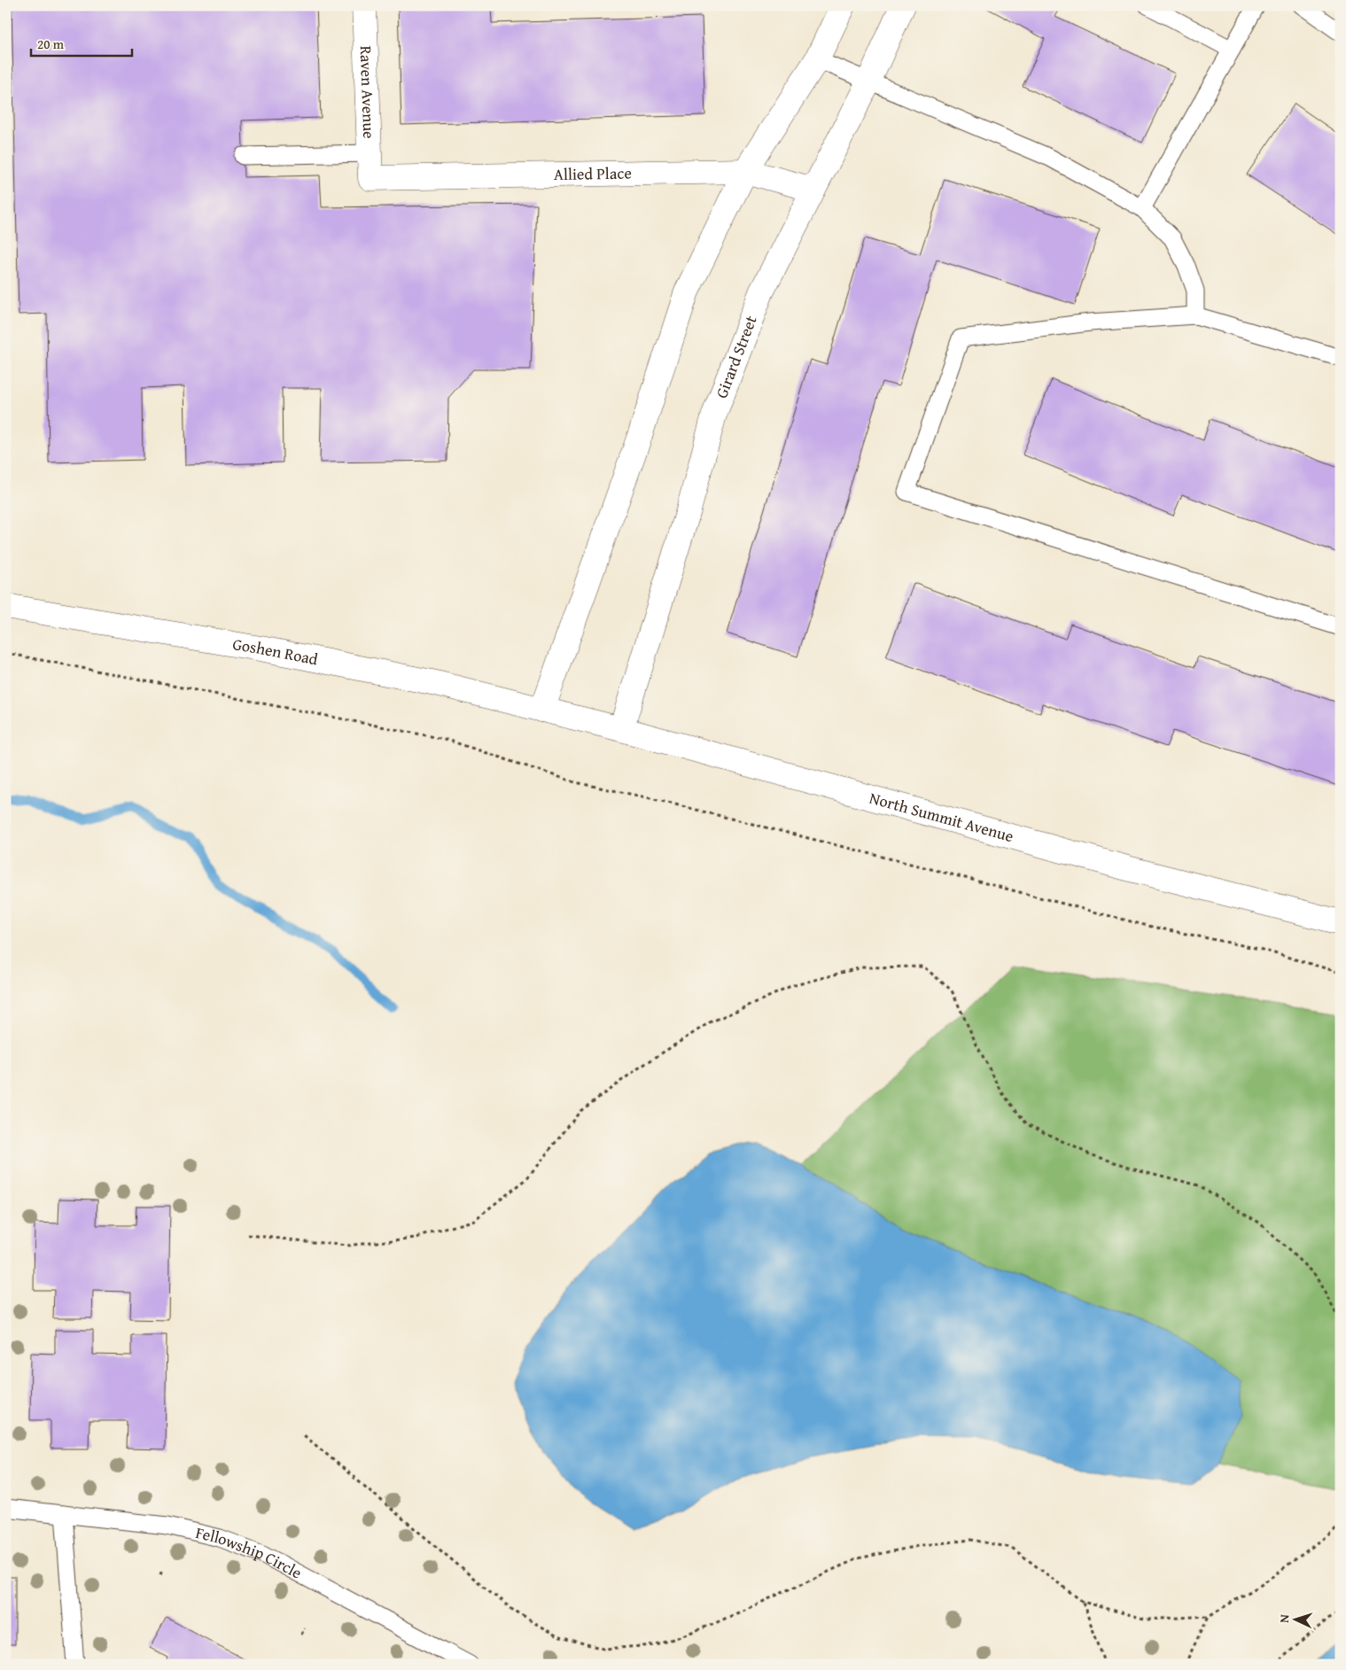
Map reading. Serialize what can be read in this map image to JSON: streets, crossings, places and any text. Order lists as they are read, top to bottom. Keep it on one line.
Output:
{"streets":{"street":["Raven Avenue","Allied Place","Girard Street","Goshen Road","North Summit Avenue"],"lane":["Fellowship Circle"]},"crossings":[["Raven Avenue","Allied Place"],["Allied Place","Girard Street"],["Girard Street","North Summit Avenue"],["Goshen Road","North Summit Avenue"]],"scale_bar":"20 m","north":"left"}
